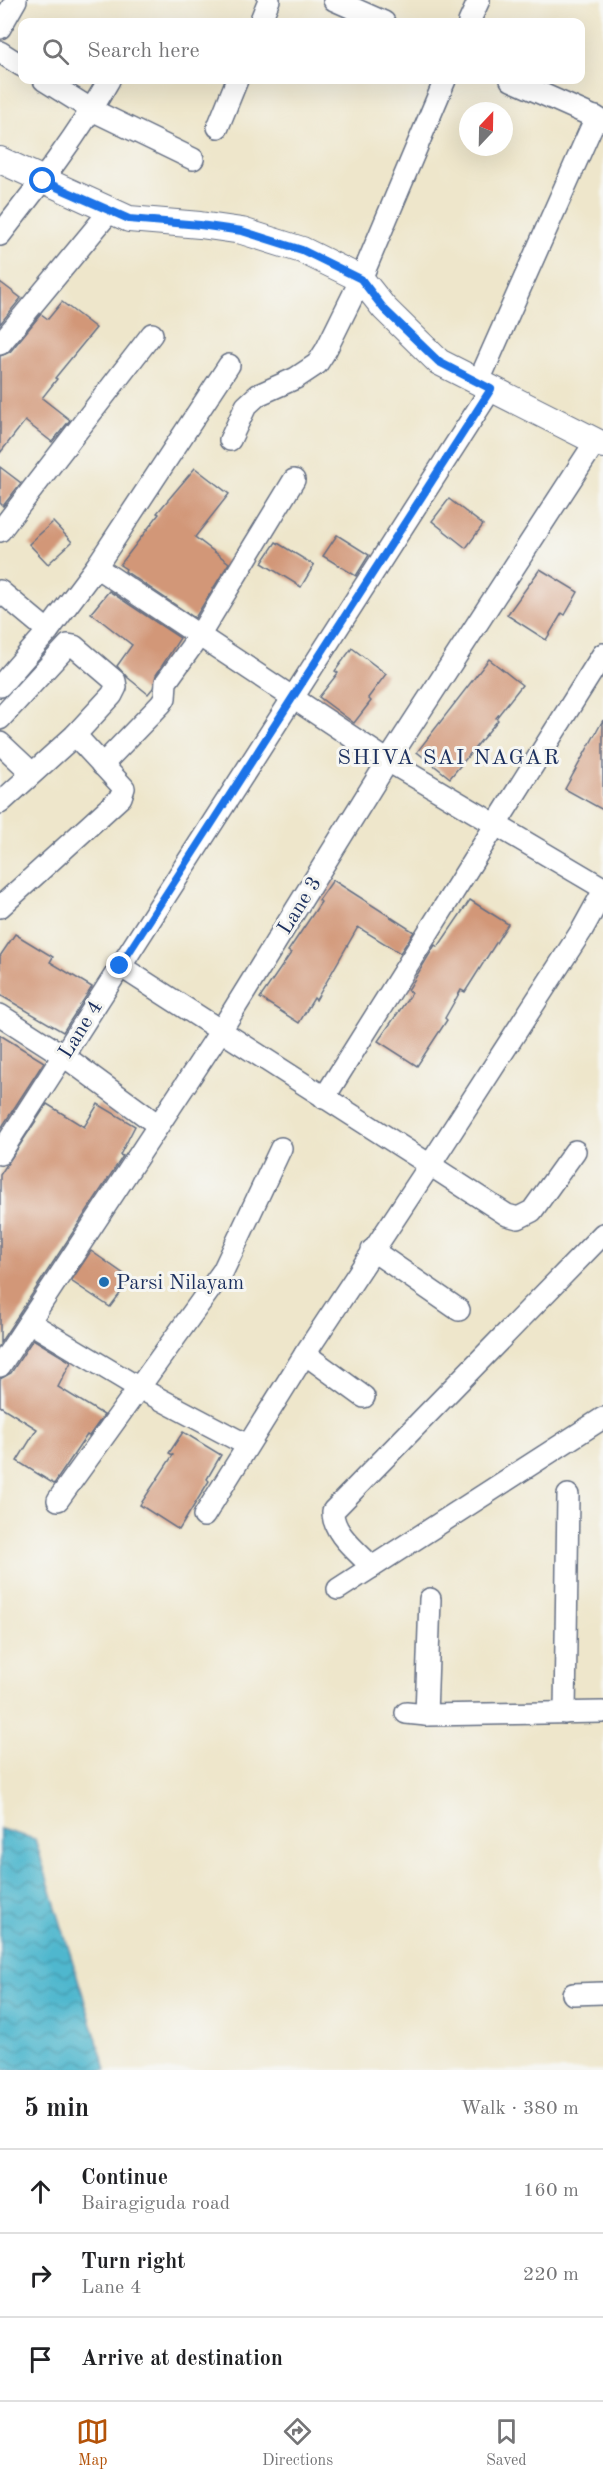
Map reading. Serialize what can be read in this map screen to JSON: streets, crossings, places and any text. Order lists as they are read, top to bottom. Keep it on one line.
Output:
{"streets":{"street":["Lane 3","Lane 4"]},"districts":["SHIVA SAI NAGAR"],"places":["Parsi Nilayam"],"north":"top","page":{"search":"Search here","heading":["5 min","Walk · 380 m"],"list":[["Continue","Bairagiguda road","160 m"],["Turn right","Lane 4","220 m"],"Arrive at destination"],"nav":["Map","Directions","Saved"]}}
